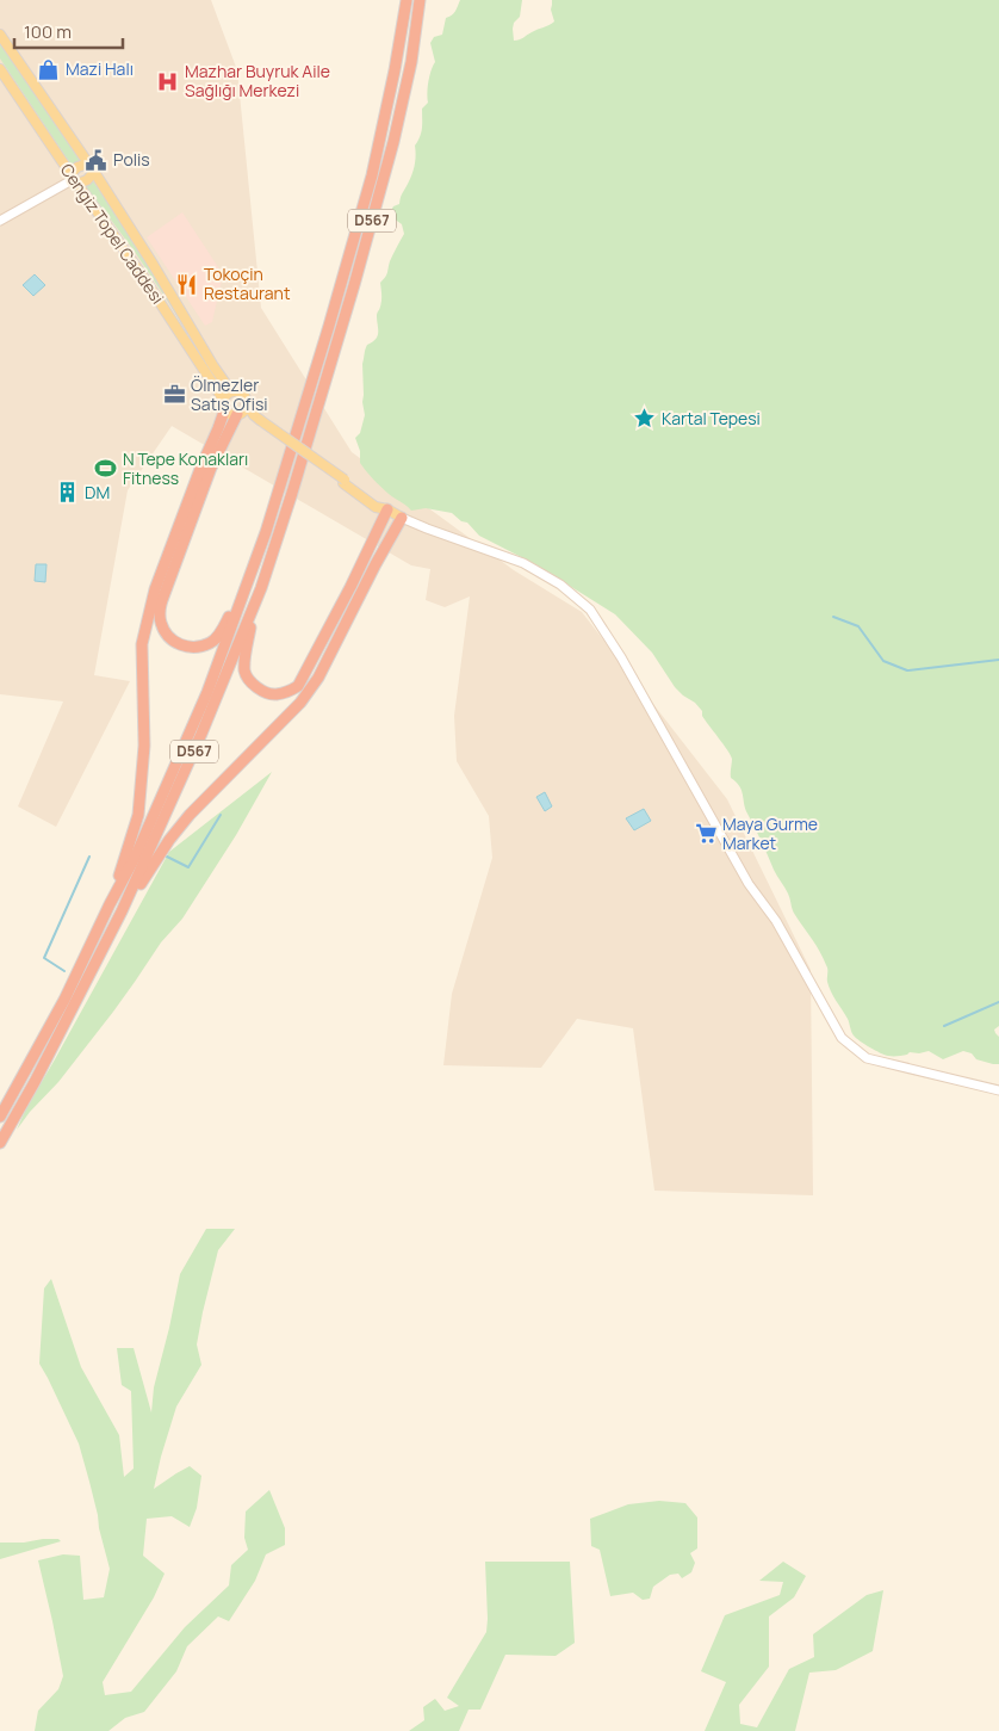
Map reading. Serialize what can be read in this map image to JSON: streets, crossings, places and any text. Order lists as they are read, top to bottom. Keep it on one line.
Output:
{"streets":{"highway":["D567"],"main road":["Cengiz Topel Caddesi"]},"places":{"shop":["Mazi Halı"],"hospital":["Mazhar Buyruk Aile Sağlığı Merkezi"],"public building":["Polis"],"restaurant":["Tokoçin Restaurant"],"office":["Ölmezler Satış Ofisi"],"place":["Kartal Tepesi"],"sports":["N Tepe Konakları Fitness"],"building":["DM"],"supermarket":["Maya Gurme Market"]},"scale_bar":"100 m"}
